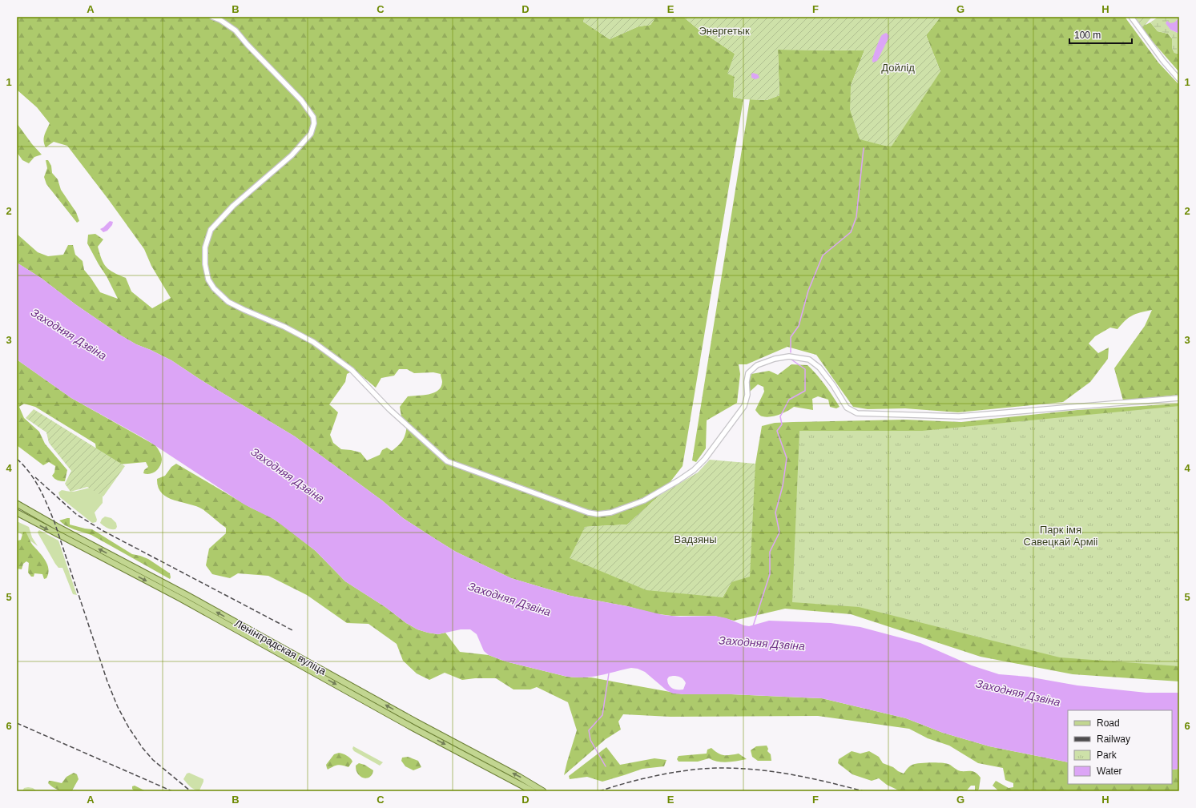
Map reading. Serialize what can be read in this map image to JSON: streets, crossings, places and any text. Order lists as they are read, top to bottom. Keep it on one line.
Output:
{"streets":{"main road":["Ленінградская вуліца"]},"water":["Заходняя Дзвіна"],"parks":["Энергетык","Дойлід","Парк імя Савецкай Арміі","Вадзяны"],"legend":["Road","Railway","Park","Water"],"scale_bar":"100 m","grid":{"columns":["A","B","C","D","E","F","G","H"],"rows":["1","2","3","4","5","6"]}}
